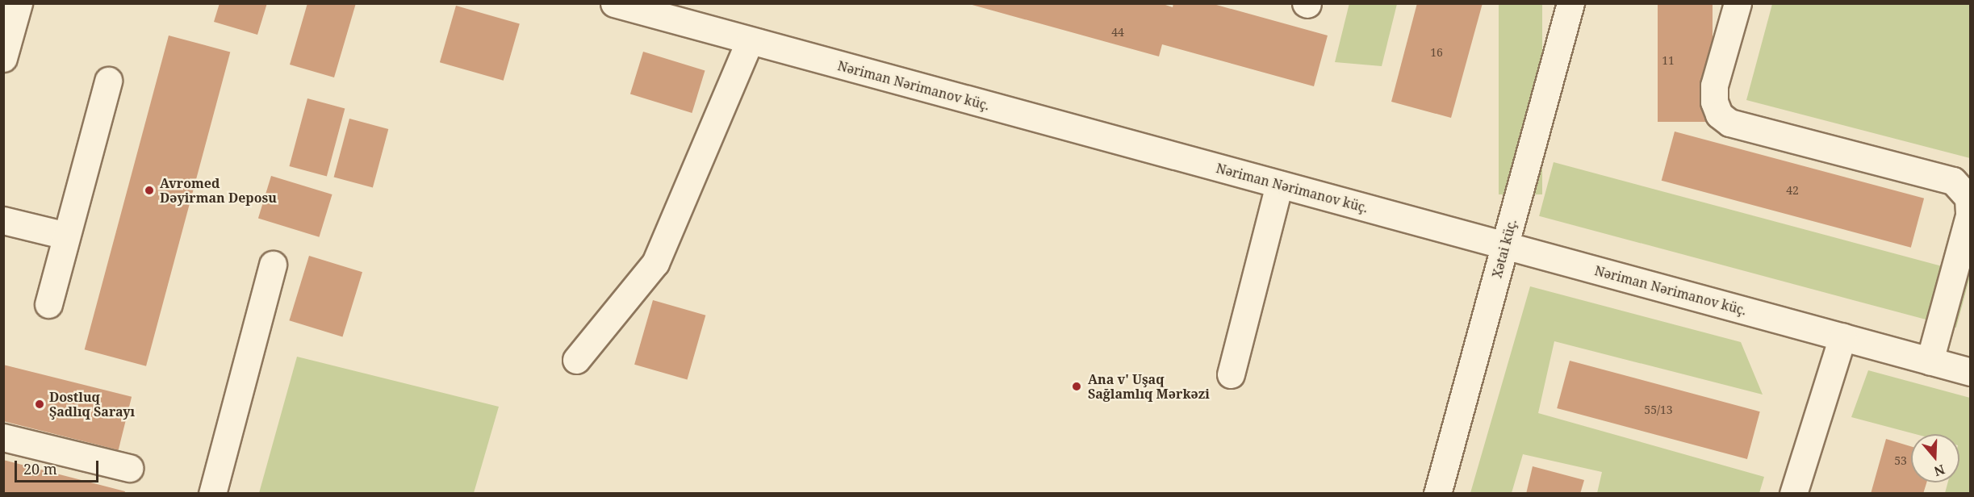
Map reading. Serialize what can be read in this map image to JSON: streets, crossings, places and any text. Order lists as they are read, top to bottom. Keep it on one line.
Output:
{"streets":{"street":["Nəriman Nərimanov küç.","Xətai küç."]},"crossings":[["Nəriman Nərimanov küç.","Xətai küç."]],"places":["Avromed Dəyirman Deposu","Ana v' Uşaq Sağlamlıq Mərkəzi","Dostluq Şadlıq Sarayı"],"house_numbers":["44","16","11","42","55/13","53"],"scale_bar":"20 m","north":"bottom"}
